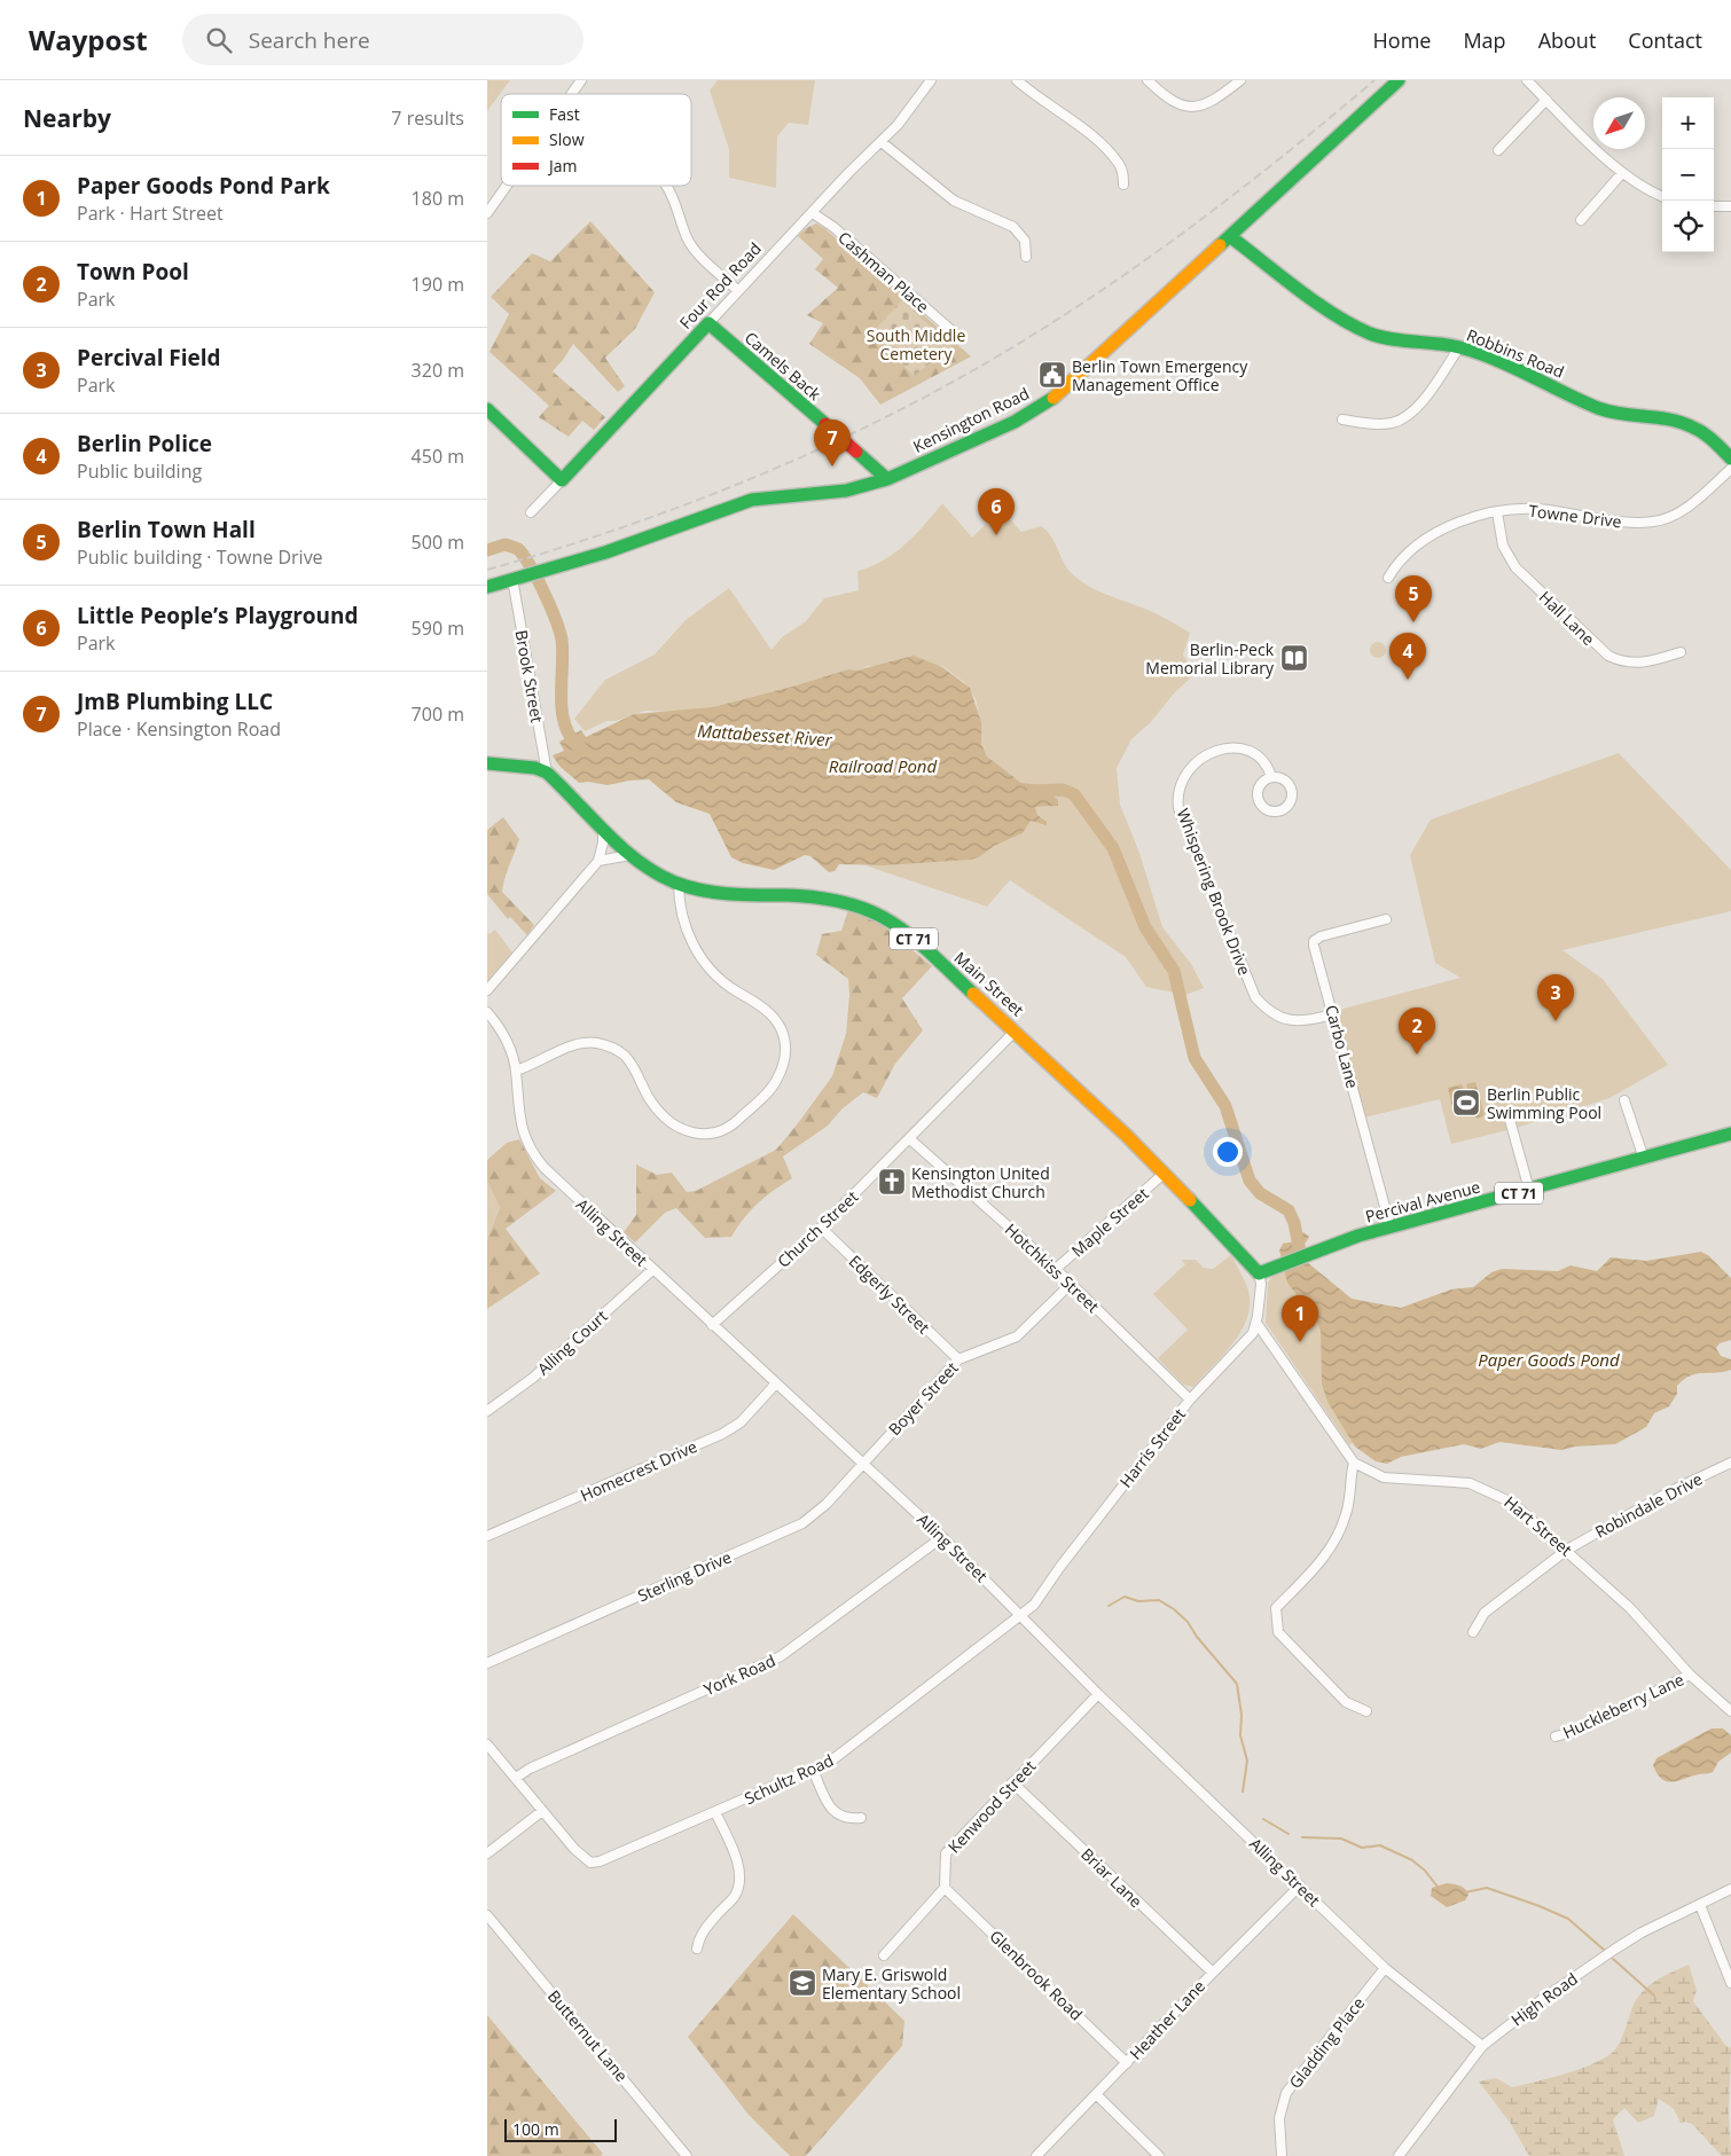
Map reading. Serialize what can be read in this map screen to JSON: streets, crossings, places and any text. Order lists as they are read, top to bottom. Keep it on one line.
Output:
{"streets":{"street":["Cashman Place","Four Rod Road","Robbins Road","Camels Back","Kensington Road","Towne Drive","Hall Lane","Brook Street","Whispering Brook Drive","CT 71","Main Street","Carbo Lane","Percival Avenue","Maple Street","Church Street","Alling Street","Hotchkiss Street","Edgerly Street","Alling Court","Boyer Street","Harris Street","Homecrest Drive","Robindale Drive","Hart Street","Sterling Drive","York Road","Huckleberry Lane","Schultz Road","Kenwood Street","Briar Lane","Glenbrook Road","High Road","Heather Lane","Butternut Lane","Gladding Place"]},"crossings":[["Cashman Place","Four Rod Road"],["Four Rod Road","Camels Back"],["Robbins Road","Kensington Road"],["Camels Back","Kensington Road"],["Kensington Road","Brook Street"],["Towne Drive","Hall Lane"],["Brook Street","Main Street"],["Whispering Brook Drive","Carbo Lane"],["Main Street","Percival Avenue"],["Main Street","Maple Street"],["Main Street","Church Street"],["Carbo Lane","Percival Avenue"],["Maple Street","Hotchkiss Street"],["Church Street","Alling Street"],["Church Street","Hotchkiss Street"],["Church Street","Edgerly Street"],["Alling Street","Alling Court"],["Alling Street","Boyer Street"],["Alling Street","Harris Street"],["Alling Street","Homecrest Drive"],["Alling Street","Sterling Drive"],["Alling Street","York Road"],["Alling Street","Schultz Road"],["Alling Street","Kenwood Street"],["Alling Street","High Road"],["Alling Street","Heather Lane"],["Alling Street","Gladding Place"],["Hotchkiss Street","Boyer Street"],["Hotchkiss Street","Harris Street"],["Edgerly Street","Boyer Street"],["Boyer Street","Sterling Drive"],["Harris Street","Hart Street"],["Harris Street","Schultz Road"],["Robindale Drive","Hart Street"],["Hart Street","Huckleberry Lane"],["Kenwood Street","Briar Lane"],["Kenwood Street","Glenbrook Road"],["Briar Lane","Heather Lane"],["Glenbrook Road","Heather Lane"]],"water":["Mattabesset River","Railroad Pond","Paper Goods Pond"],"parks":["South Middle Cemetery"],"places":{"public building":["Berlin Town Emergency Management Office"],"library":["Berlin-Peck Memorial Library"],"sports":["Berlin Public Swimming Pool"],"church":["Kensington United Methodist Church"],"school or university":["Mary E. Griswold Elementary School"]},"legend":["Fast","Slow","Jam"],"scale_bar":"100 m","north":"bottom left","page":{"header":"Waypost","search":"Search here","nav":["Home","Map","About","Contact"],"heading":["Nearby","7 results"],"map_buttons":["+","−"],"list":[{"mark":"1","name":"Paper Goods Pond Park","note":"Park · Hart Street","value":"180 m"},{"mark":"2","name":"Town Pool","note":"Park","value":"190 m"},{"mark":"3","name":"Percival Field","note":"Park","value":"320 m"},{"mark":"4","name":"Berlin Police","note":"Public building","value":"450 m"},{"mark":"5","name":"Berlin Town Hall","note":"Public building · Towne Drive","value":"500 m"},{"mark":"6","name":"Little People’s Playground","note":"Park","value":"590 m"},{"mark":"7","name":"JmB Plumbing LLC","note":"Place · Kensington Road","value":"700 m"}],"pins":["7","6","5","4","3","2","1"],"scale":"100 m"}}
